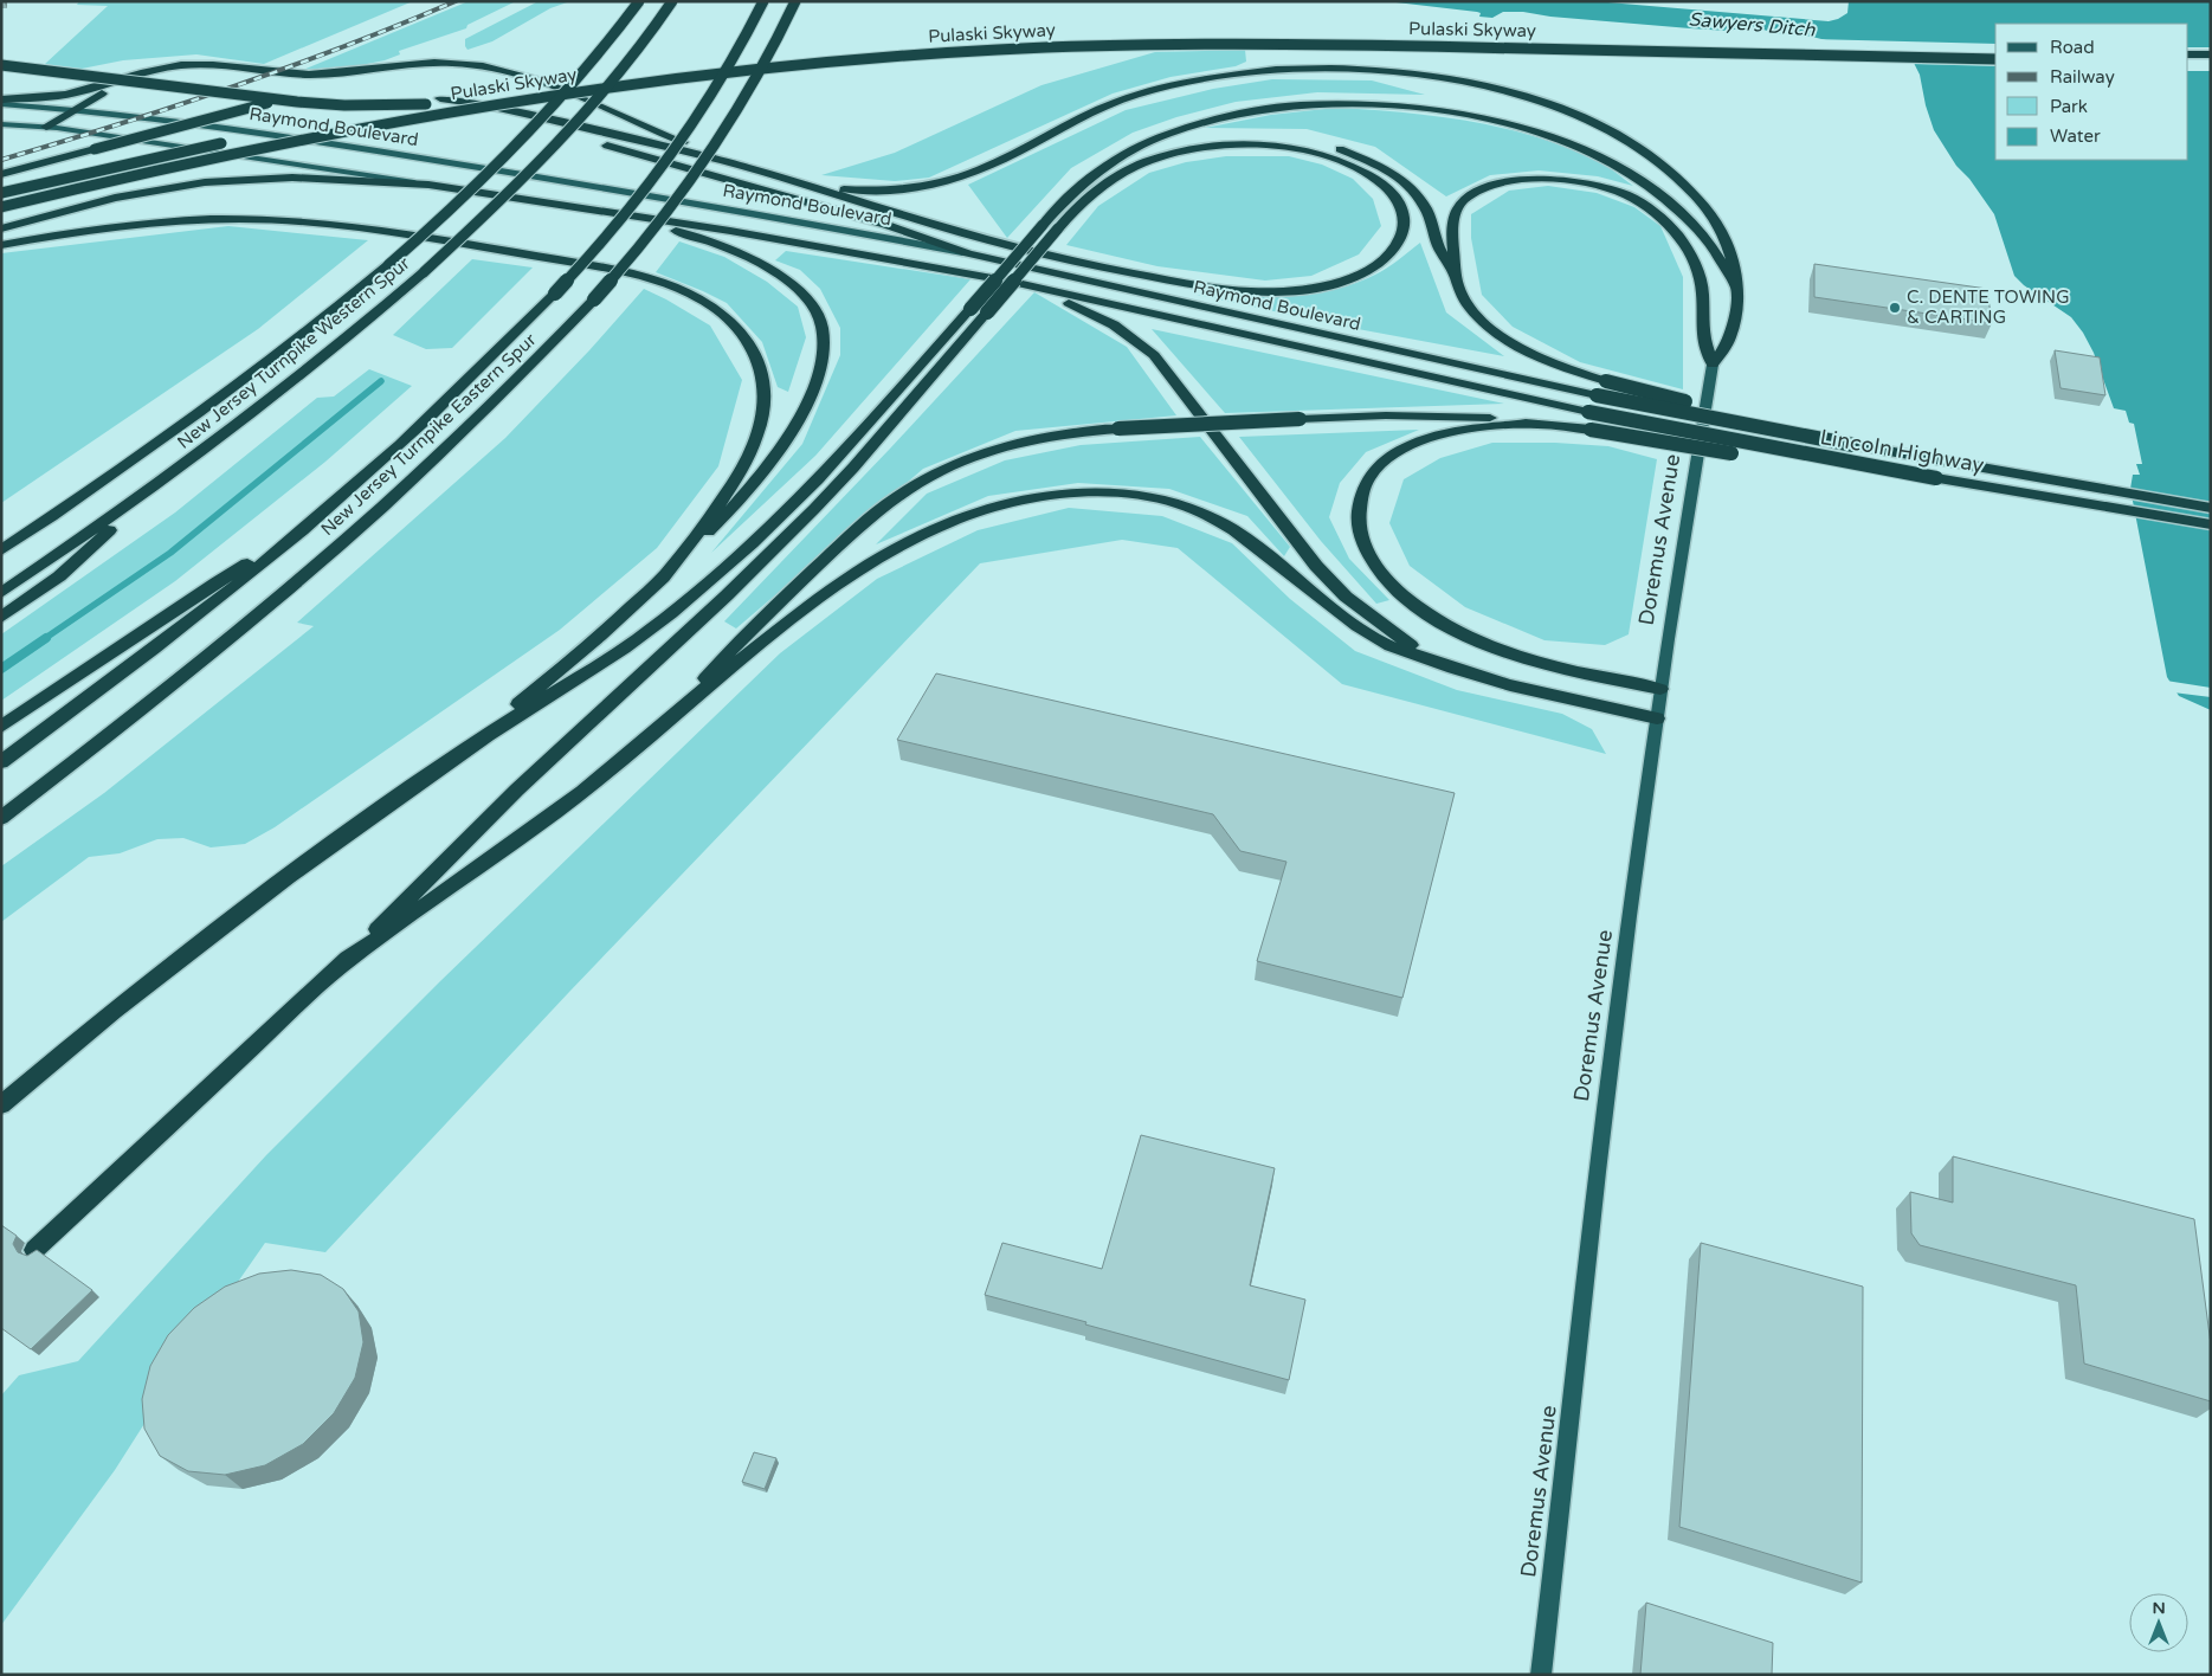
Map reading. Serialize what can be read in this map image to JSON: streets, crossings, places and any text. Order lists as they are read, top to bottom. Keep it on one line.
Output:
{"streets":{"highway":["Pulaski Skyway","Raymond Boulevard","New Jersey Turnpike Western Spur","New Jersey Turnpike Eastern Spur","Lincoln Highway"],"main road":["Doremus Avenue"]},"crossings":[["Raymond Boulevard","Lincoln Highway"]],"water":["Sawyers Ditch"],"places":["C. DENTE TOWING & CARTING"],"legend":["Road","Railway","Park","Water"],"north":"top"}
